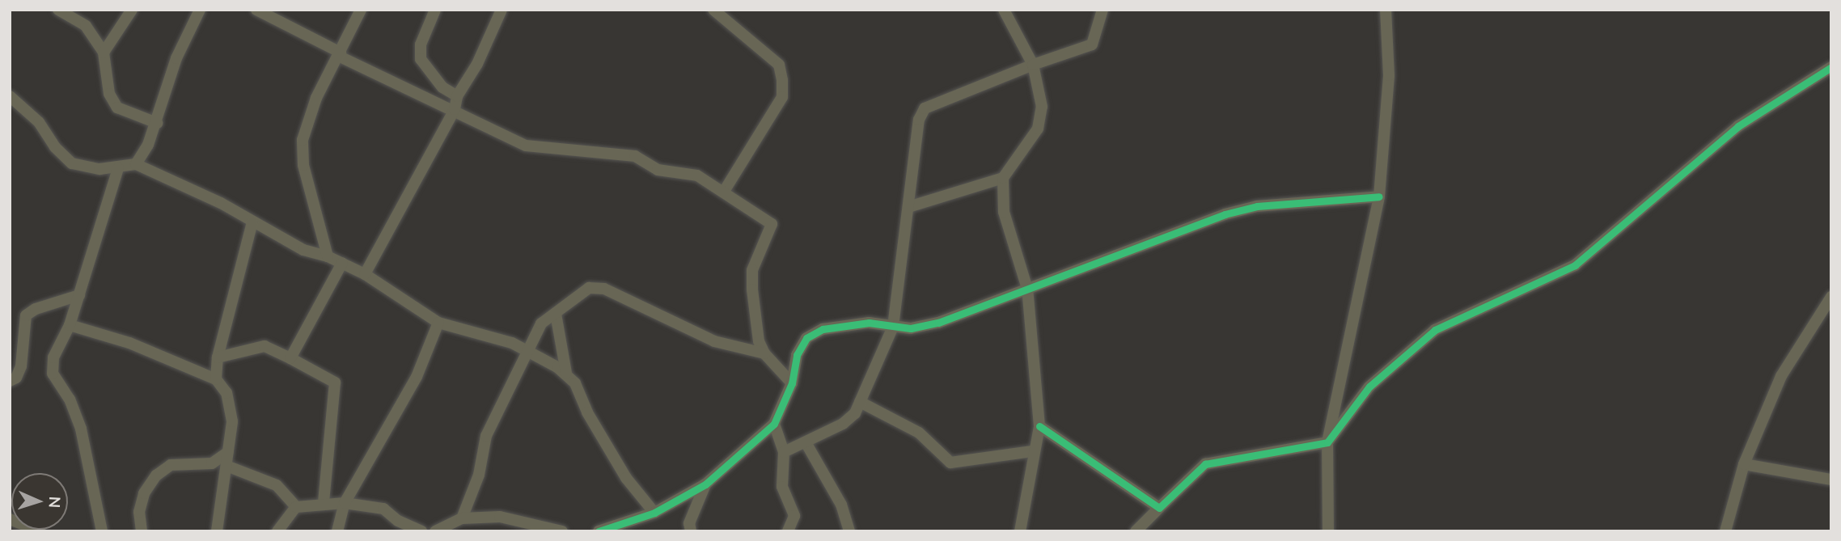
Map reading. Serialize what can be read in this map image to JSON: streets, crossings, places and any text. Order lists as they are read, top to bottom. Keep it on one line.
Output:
{"north":"right"}
